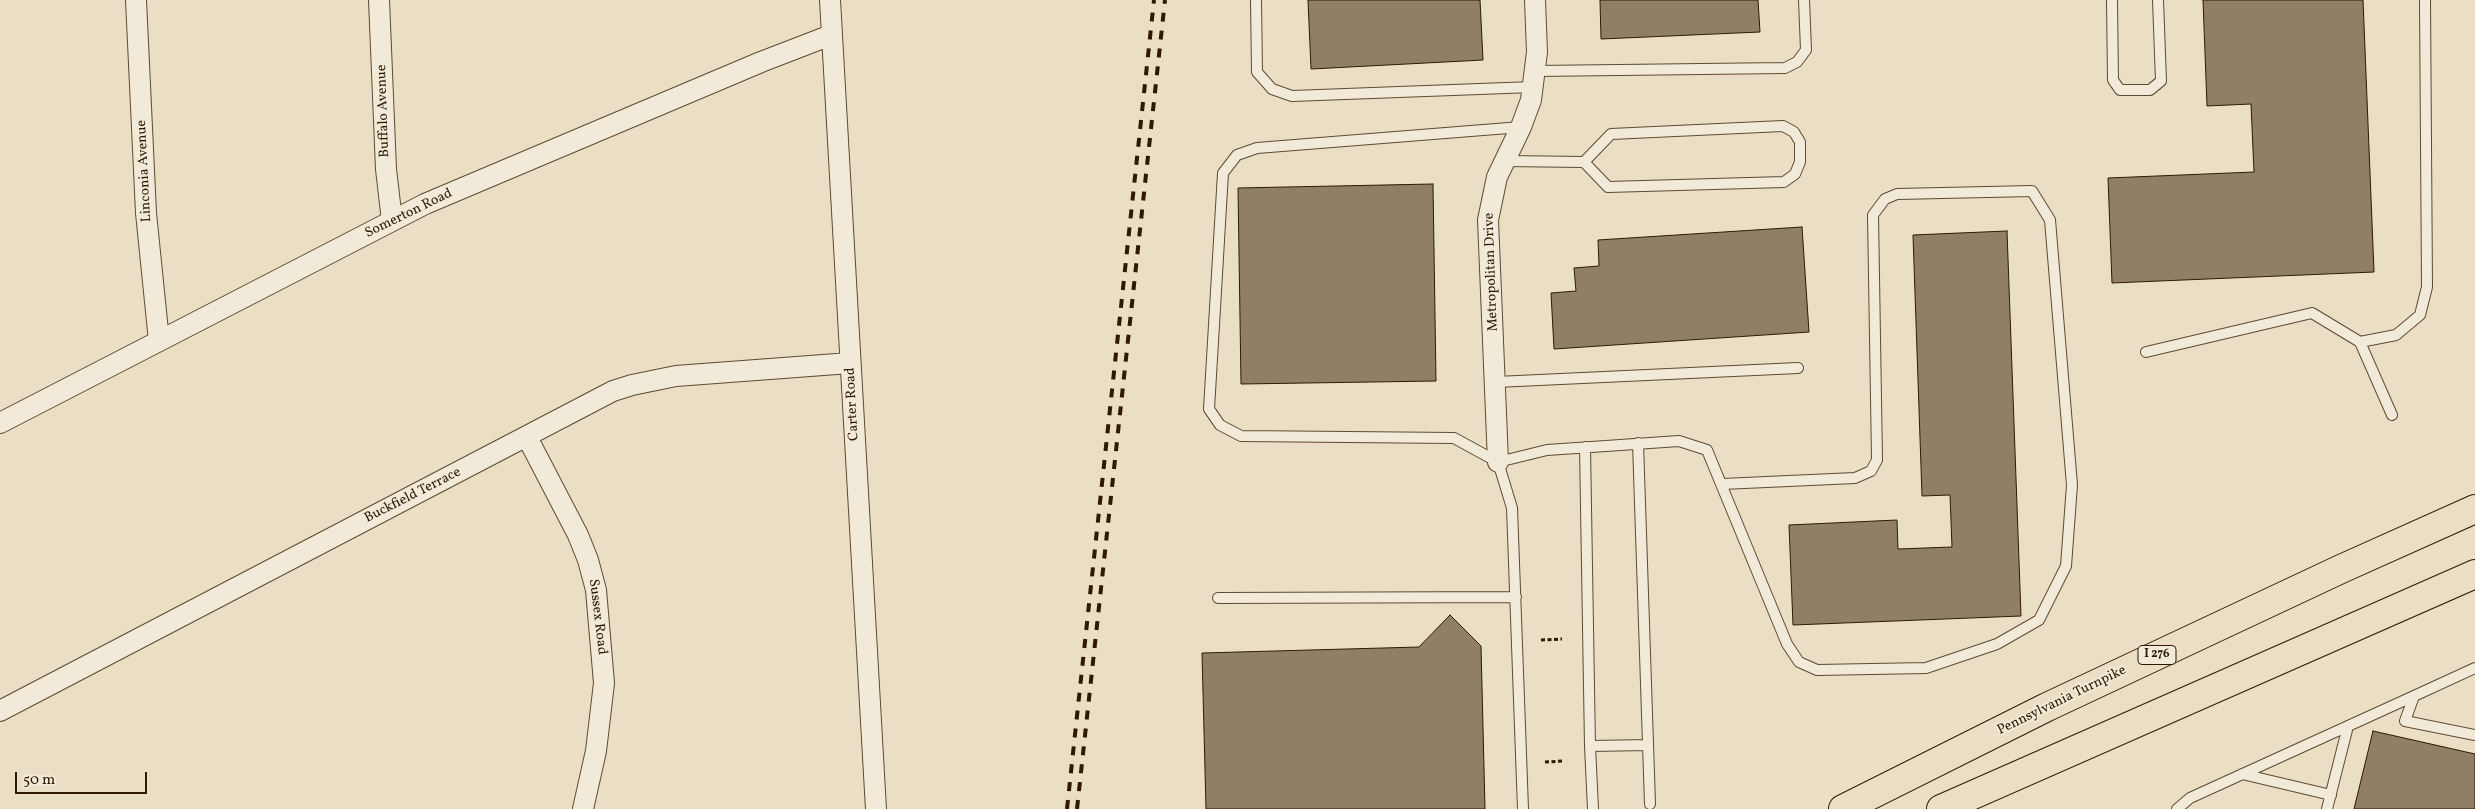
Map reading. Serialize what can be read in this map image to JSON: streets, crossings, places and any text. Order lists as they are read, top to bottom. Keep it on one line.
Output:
{"streets":{"highway":["I 276","Pennsylvania Turnpike"],"street":["Buffalo Avenue","Linconia Avenue","Somerton Road","Metropolitan Drive","Carter Road","Buckfield Terrace","Sussex Road"]},"crossings":[["Buffalo Avenue","Somerton Road"],["Linconia Avenue","Somerton Road"],["Somerton Road","Carter Road"],["Carter Road","Buckfield Terrace"],["Buckfield Terrace","Sussex Road"]],"scale_bar":"50 m"}
